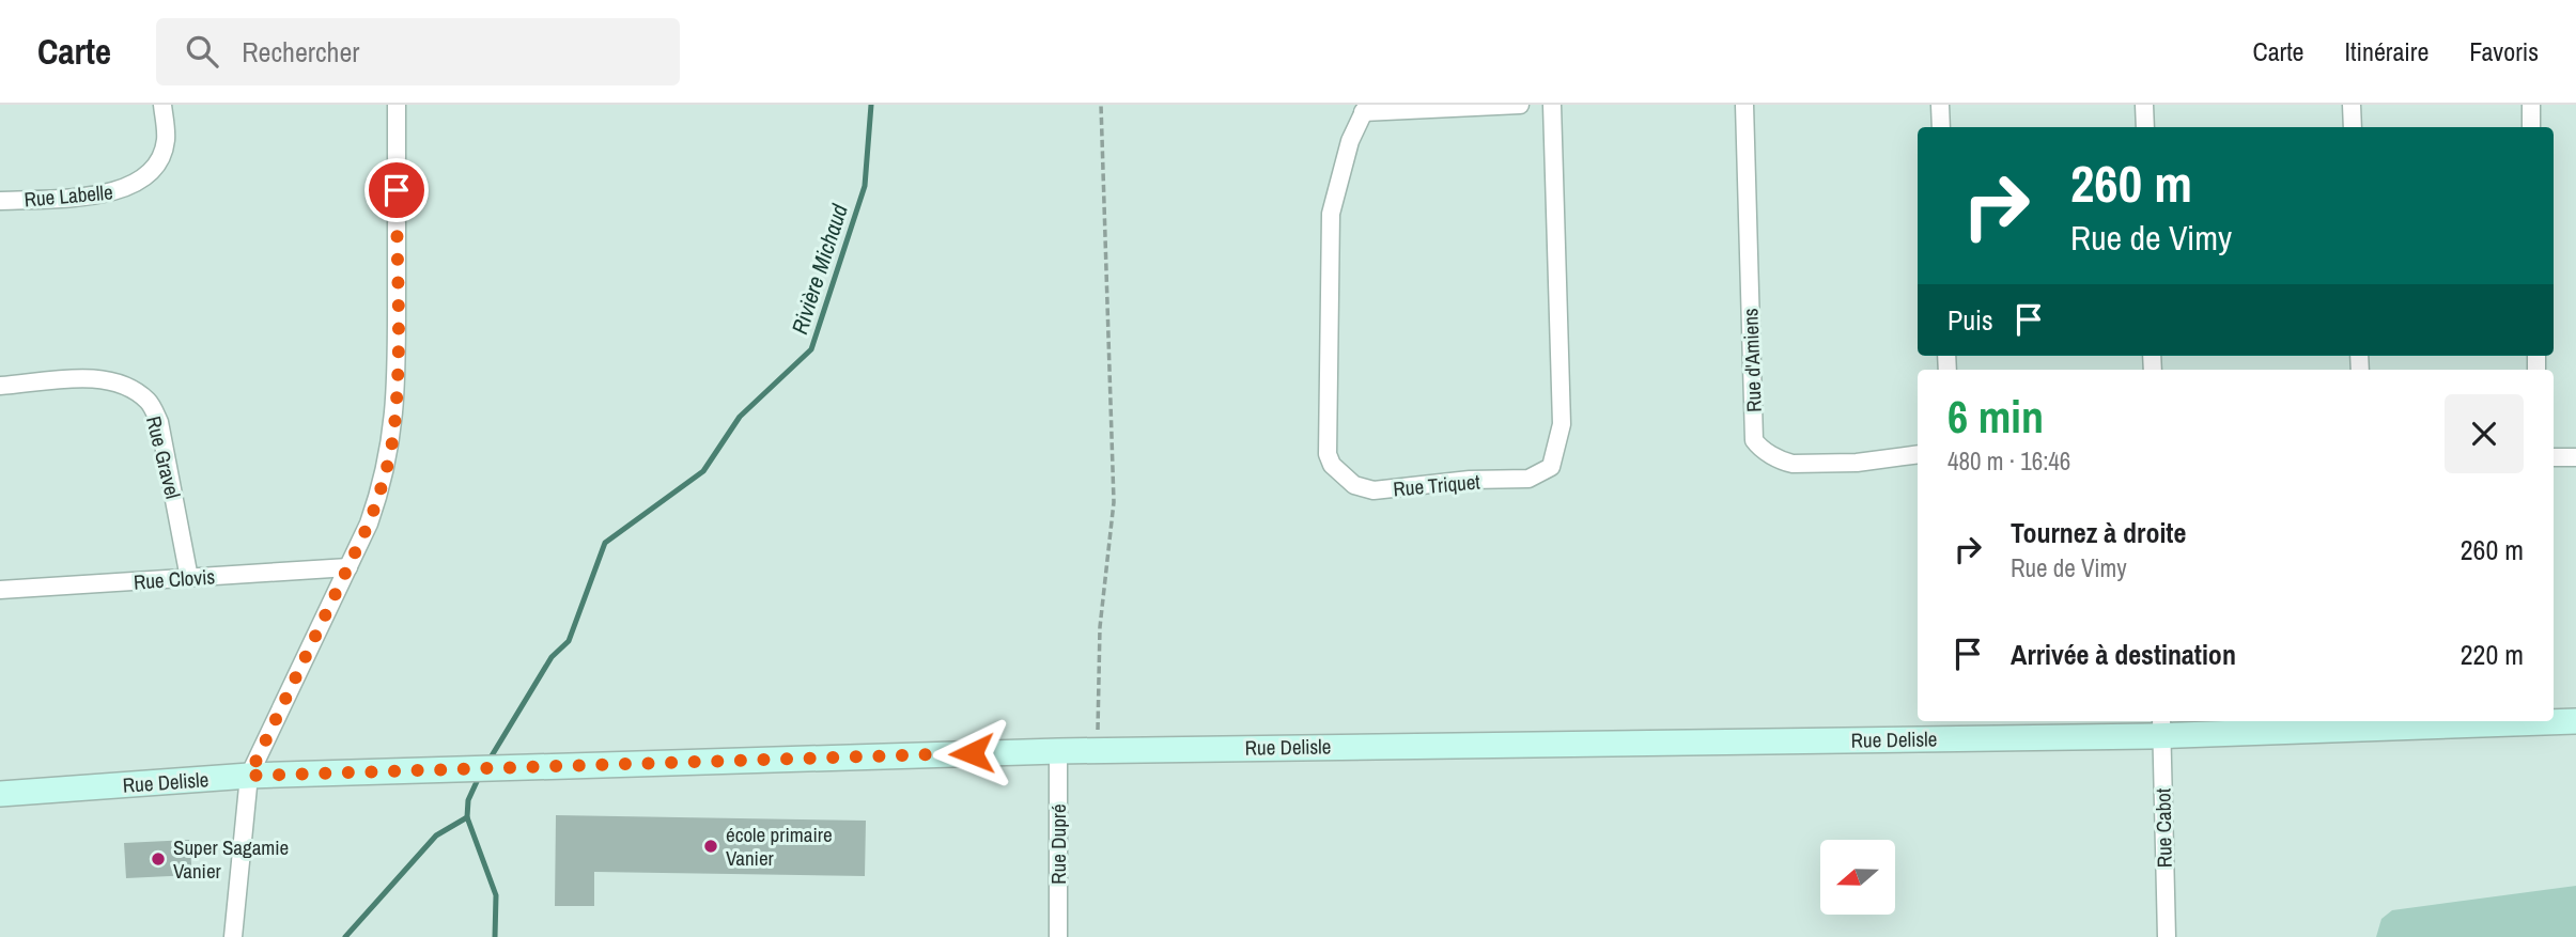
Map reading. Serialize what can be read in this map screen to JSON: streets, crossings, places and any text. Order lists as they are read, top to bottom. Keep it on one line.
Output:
{"streets":{"street":["Rue Labelle","Rue d'Amiens","Rue Gravel","Rue Triquet","Rue Clovis","Rue Delisle","Rue Cabot","Rue Dupré"]},"crossings":[["Rue Gravel","Rue Clovis"],["Rue Delisle","Rue Cabot"],["Rue Delisle","Rue Dupré"]],"water":["Rivière Michaud"],"places":["école primaire Vanier","Super Sagamie Vanier"],"north":"left","page":{"header":"Carte","search":"Rechercher","nav":["Carte","Itinéraire","Favoris"],"turn":["260 m","Rue de Vimy"],"then":"Puis","heading":["6 min","480 m · 16:46"],"list":[{"name":"Tournez à droite","note":"Rue de Vimy","value":"260 m"},{"name":"Arrivée à destination","value":"220 m"}]}}
